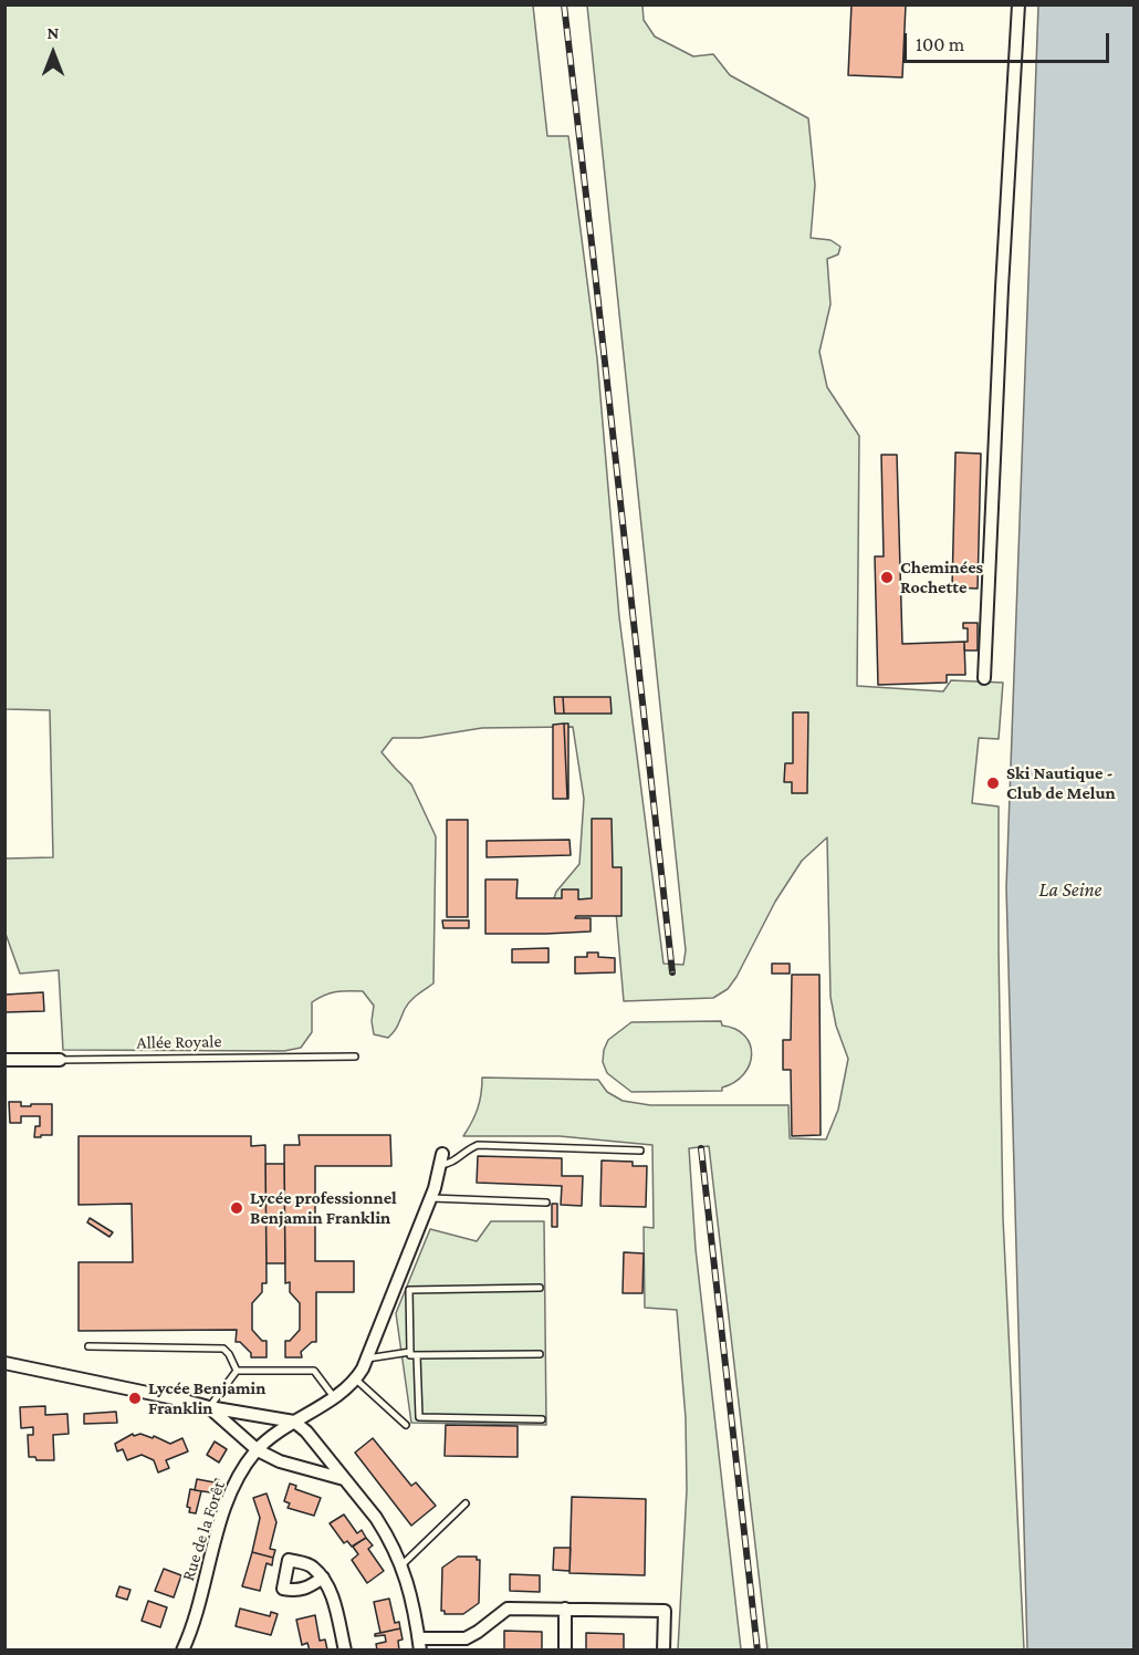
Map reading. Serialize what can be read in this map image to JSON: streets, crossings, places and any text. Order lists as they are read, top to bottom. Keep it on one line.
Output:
{"streets":{"street":["Allée Royale","Rue de la Forêt"]},"water":["La Seine"],"places":["Cheminées Rochette","Ski Nautique - Club de Melun","Lycée professionnel Benjamin Franklin","Lycée Benjamin Franklin"],"scale_bar":"100 m","north":"top"}
